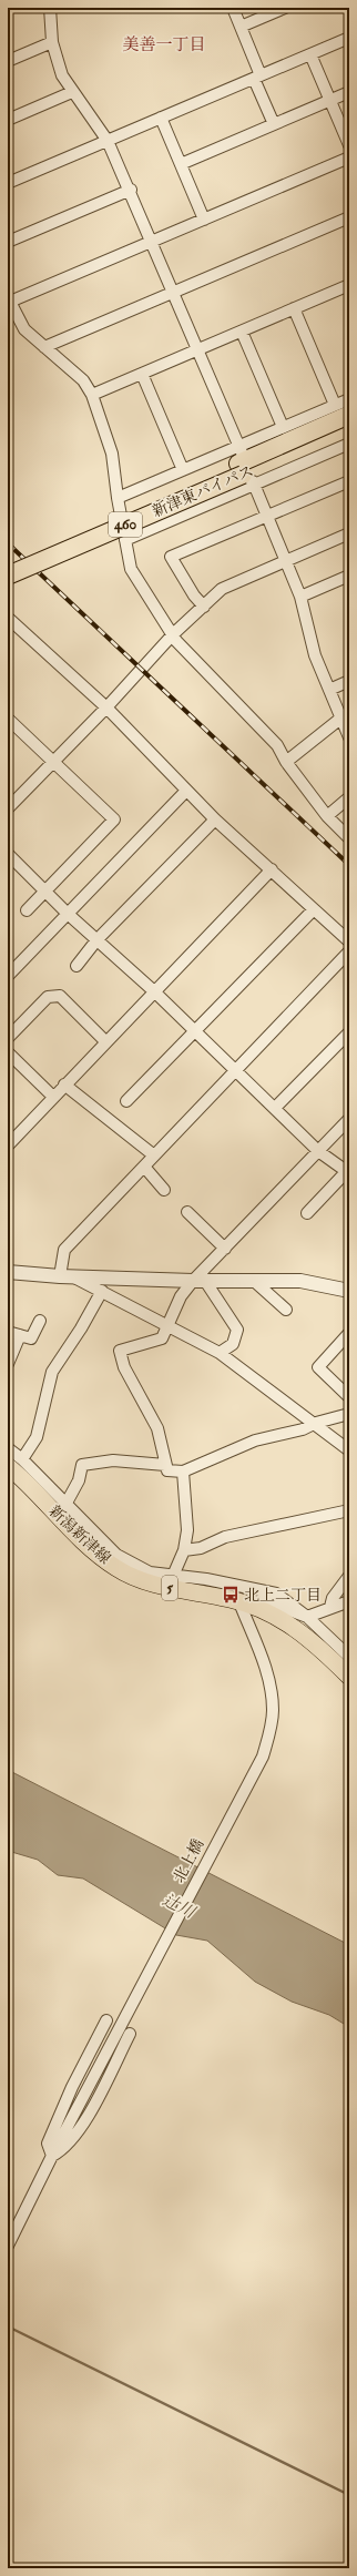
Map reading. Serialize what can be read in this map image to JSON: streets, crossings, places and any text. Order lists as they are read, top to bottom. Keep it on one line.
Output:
{"streets":{"highway":["新津東バイパス","460"],"main road":["新潟新津線","5"],"street":["北上橋"]},"crossings":[["新潟新津線","北上橋"]],"districts":["美善一丁目"],"water":["辻川"],"places":{"bus stop":["北上二丁目"]}}
